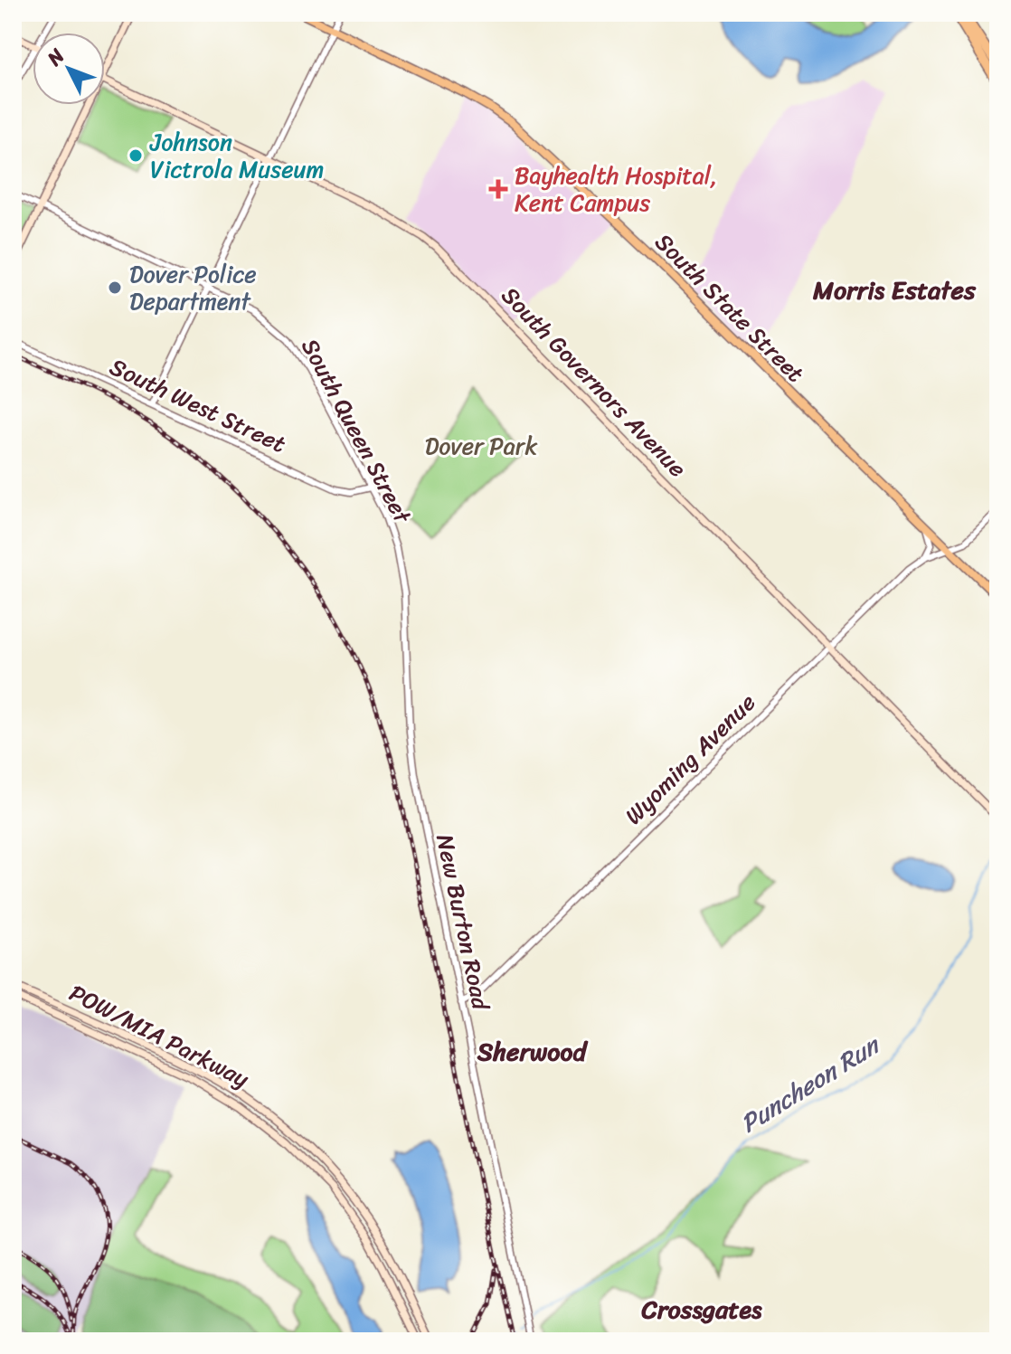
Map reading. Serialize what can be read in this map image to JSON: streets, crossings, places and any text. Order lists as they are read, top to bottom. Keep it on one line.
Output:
{"streets":{"main road":["South State Street","South Governors Avenue","POW/MIA Parkway"],"street":["South West Street","South Queen Street","Wyoming Avenue","New Burton Road"]},"crossings":[["South State Street","Wyoming Avenue"],["South Governors Avenue","Wyoming Avenue"],["South West Street","South Queen Street"],["South Queen Street","New Burton Road"],["Wyoming Avenue","New Burton Road"]],"districts":["Morris Estates","Sherwood","Crossgates"],"water":["Puncheon Run"],"parks":["Dover Park"],"places":{"other":["Johnson Victrola Museum","Dover Police Department"],"health":["Bayhealth Hospital, Kent Campus"]},"north":"top left"}
